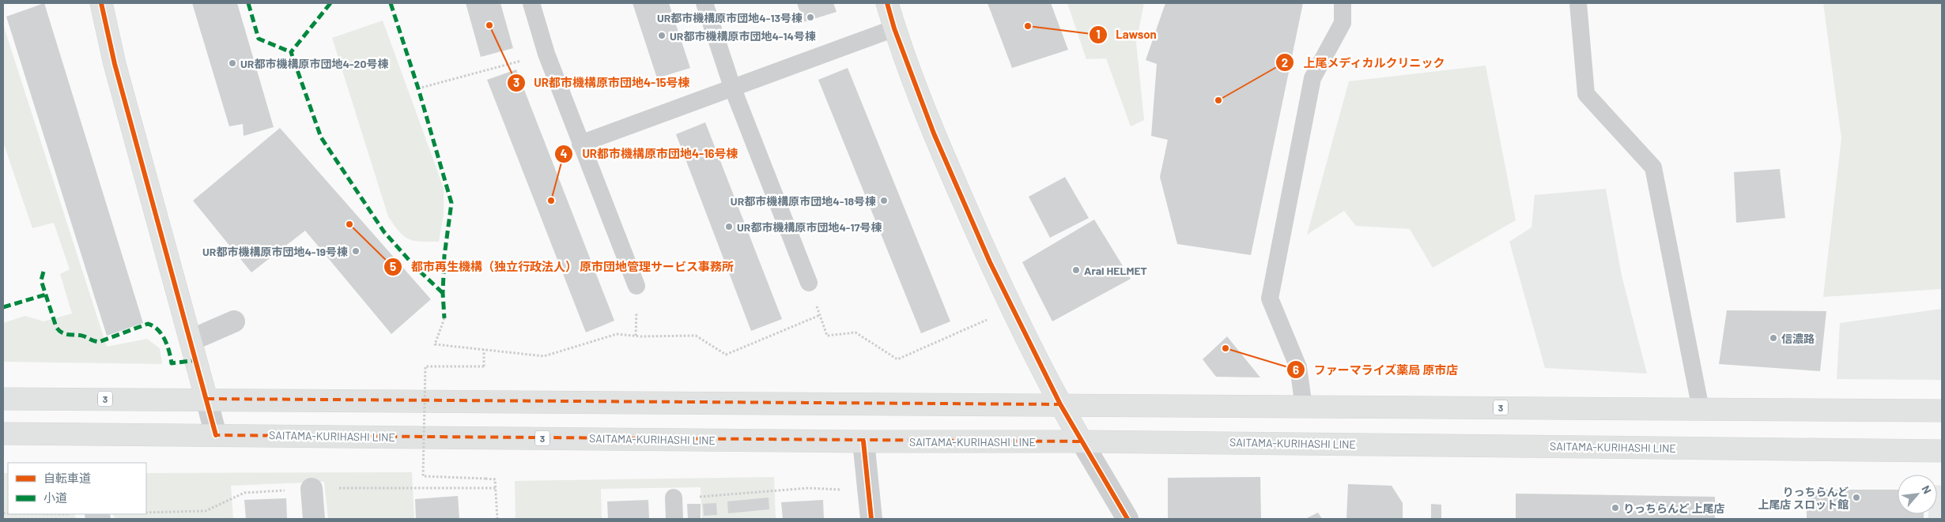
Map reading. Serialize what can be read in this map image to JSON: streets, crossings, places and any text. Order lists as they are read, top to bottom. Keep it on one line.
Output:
{"streets":{"main road":["3","SAITAMA-KURIHASHI LINE"]},"places":["UR都市機構原市団地4-13号棟","UR都市機構原市団地4-15号棟","Lawson","UR都市機構原市団地4-14号棟","UR都市機構原市団地4-20号棟","上尾メディカルクリニック","UR都市機構原市団地4-16号棟","UR都市機構原市団地4-18号棟","都市再生機構（独立行政法人） 原市団地管理サービス事務所","UR都市機構原市団地4-17号棟","UR都市機構原市団地4-19号棟","Arai HELMET","信濃路","ファーマライズ薬局 原市店","りっちらんど 上尾店 スロット館","りっちらんど 上尾店"],"legend":["自転車道","小道"],"north":"top right"}
